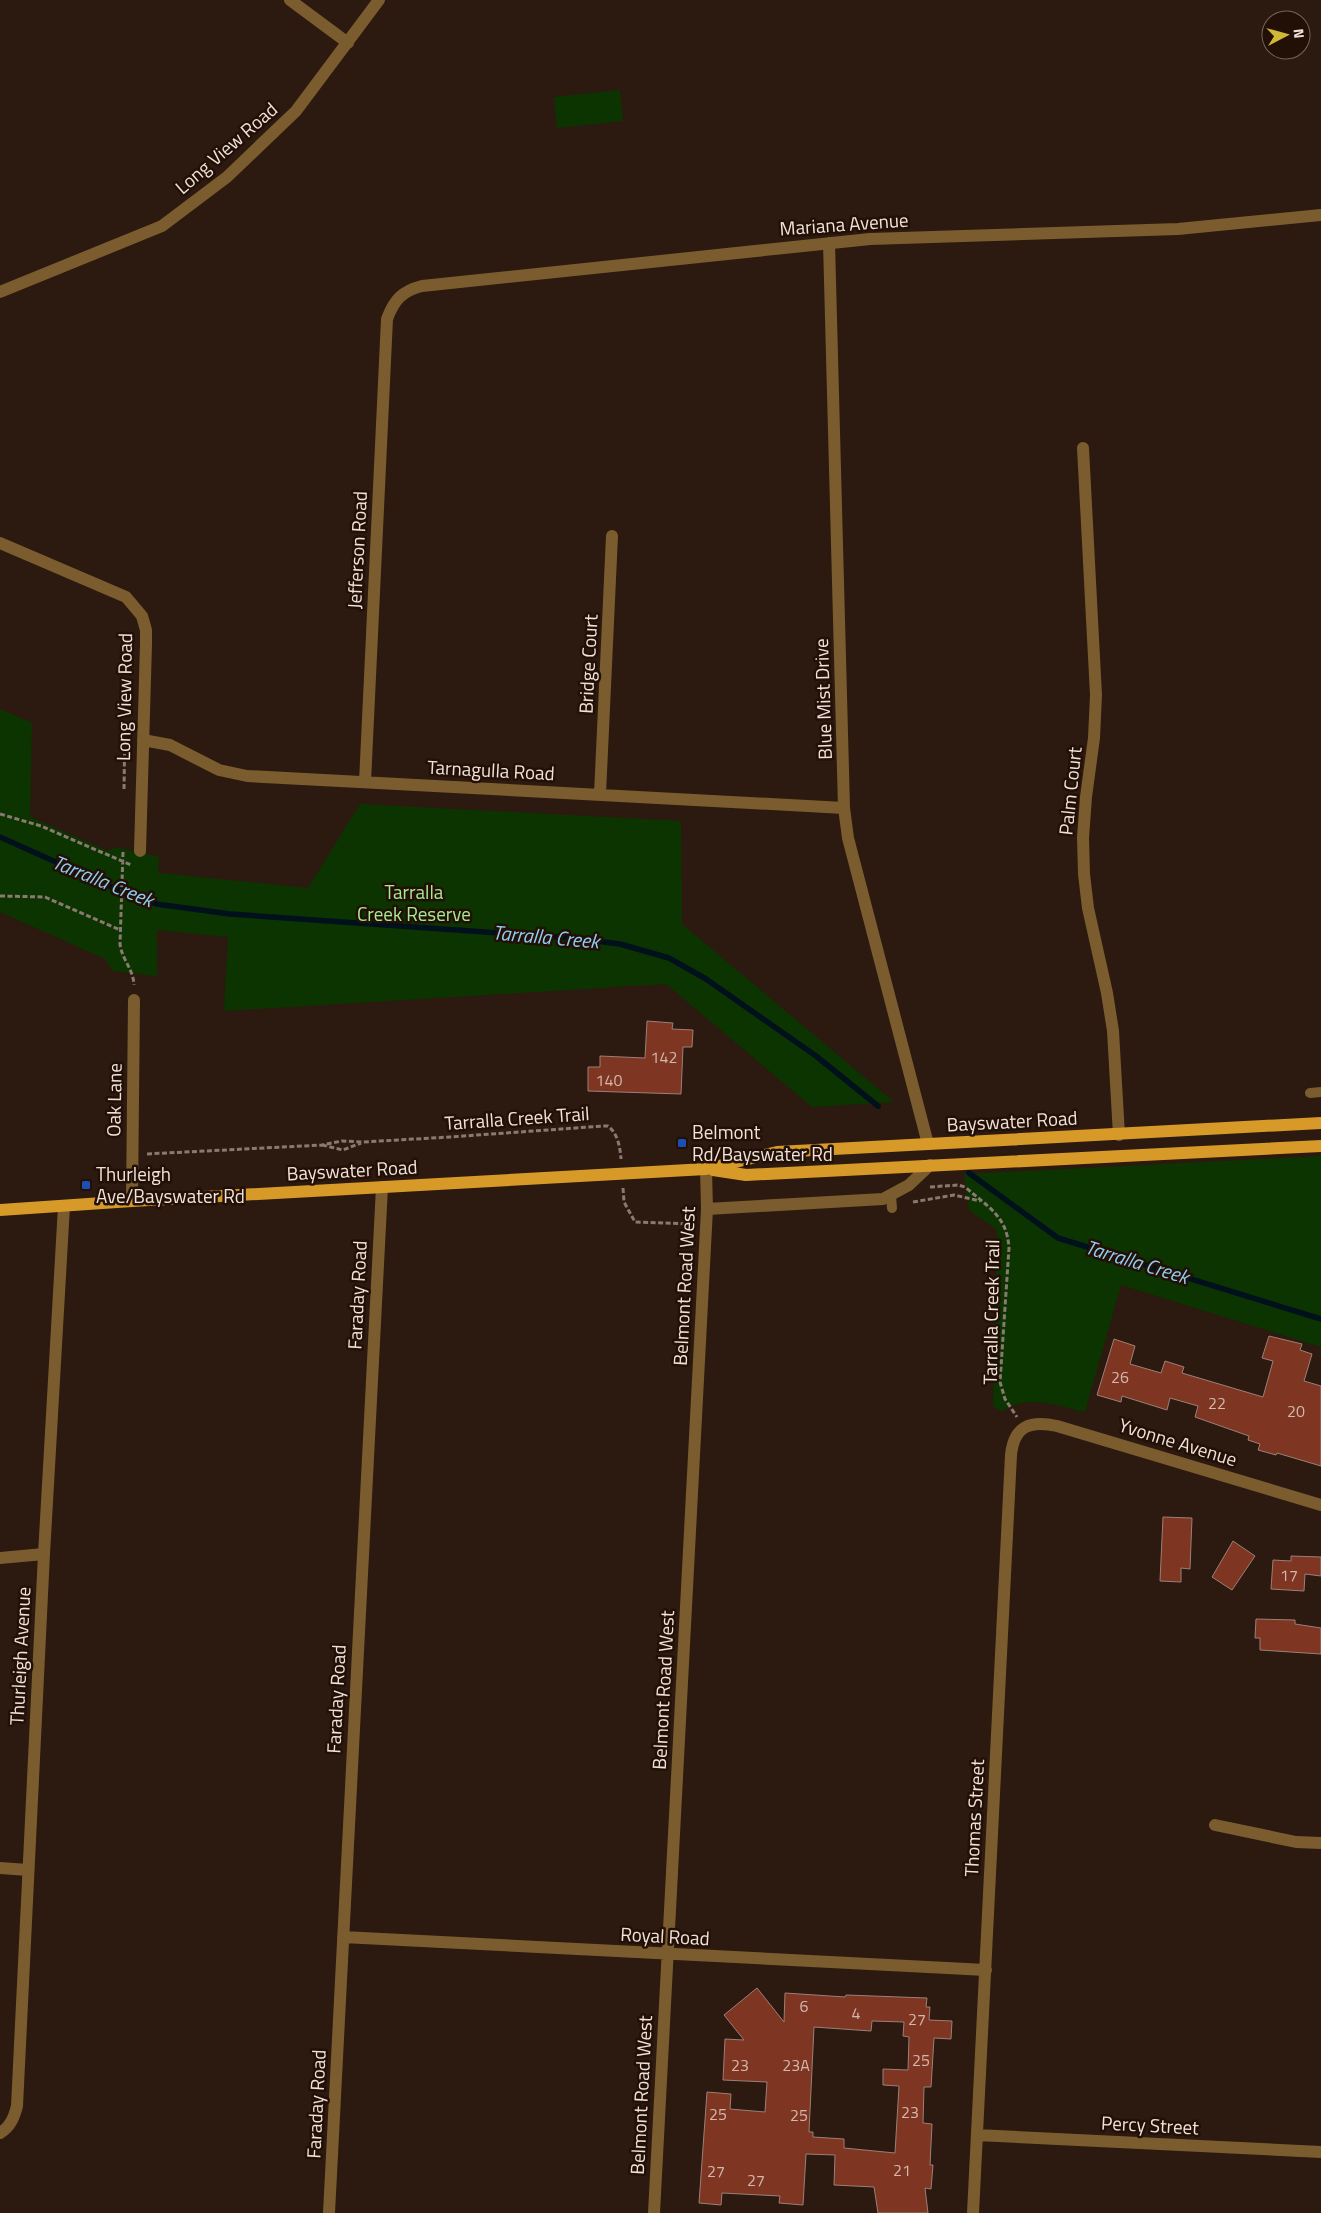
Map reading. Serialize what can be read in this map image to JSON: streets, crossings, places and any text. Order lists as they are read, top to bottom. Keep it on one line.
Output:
{"streets":{"main road":["Bayswater Road"],"street":["Long View Road","Mariana Avenue","Jefferson Road","Bridge Court","Blue Mist Drive","Tarnagulla Road","Palm Court","Oak Lane","Belmont Road West","Faraday Road","Yvonne Avenue","Thurleigh Avenue","Thomas Street","Royal Road","Percy Street"],"path":["Tarralla Creek Trail"]},"crossings":[["Long View Road","Tarnagulla Road"],["Mariana Avenue","Jefferson Road"],["Mariana Avenue","Blue Mist Drive"],["Jefferson Road","Tarnagulla Road"],["Bridge Court","Tarnagulla Road"],["Blue Mist Drive","Tarnagulla Road"],["Blue Mist Drive","Bayswater Road"],["Palm Court","Bayswater Road"],["Oak Lane","Tarralla Creek Trail"],["Oak Lane","Bayswater Road"],["Tarralla Creek Trail","Bayswater Road"],["Tarralla Creek Trail","Yvonne Avenue"],["Tarralla Creek Trail","Thomas Street"],["Bayswater Road","Belmont Road West"],["Bayswater Road","Faraday Road"],["Bayswater Road","Thurleigh Avenue"],["Belmont Road West","Royal Road"],["Faraday Road","Royal Road"],["Yvonne Avenue","Thomas Street"],["Thomas Street","Royal Road"],["Thomas Street","Percy Street"]],"water":["Tarralla Creek"],"parks":["Tarralla Creek Reserve"],"places":{"transit":["Belmont Rd/Bayswater Rd","Thurleigh Ave/Bayswater Rd"]},"house_numbers":["142","140","26","22","20","17","6","4","27","25","23","23A","23","25","25","21","27","27"],"north":"right"}
